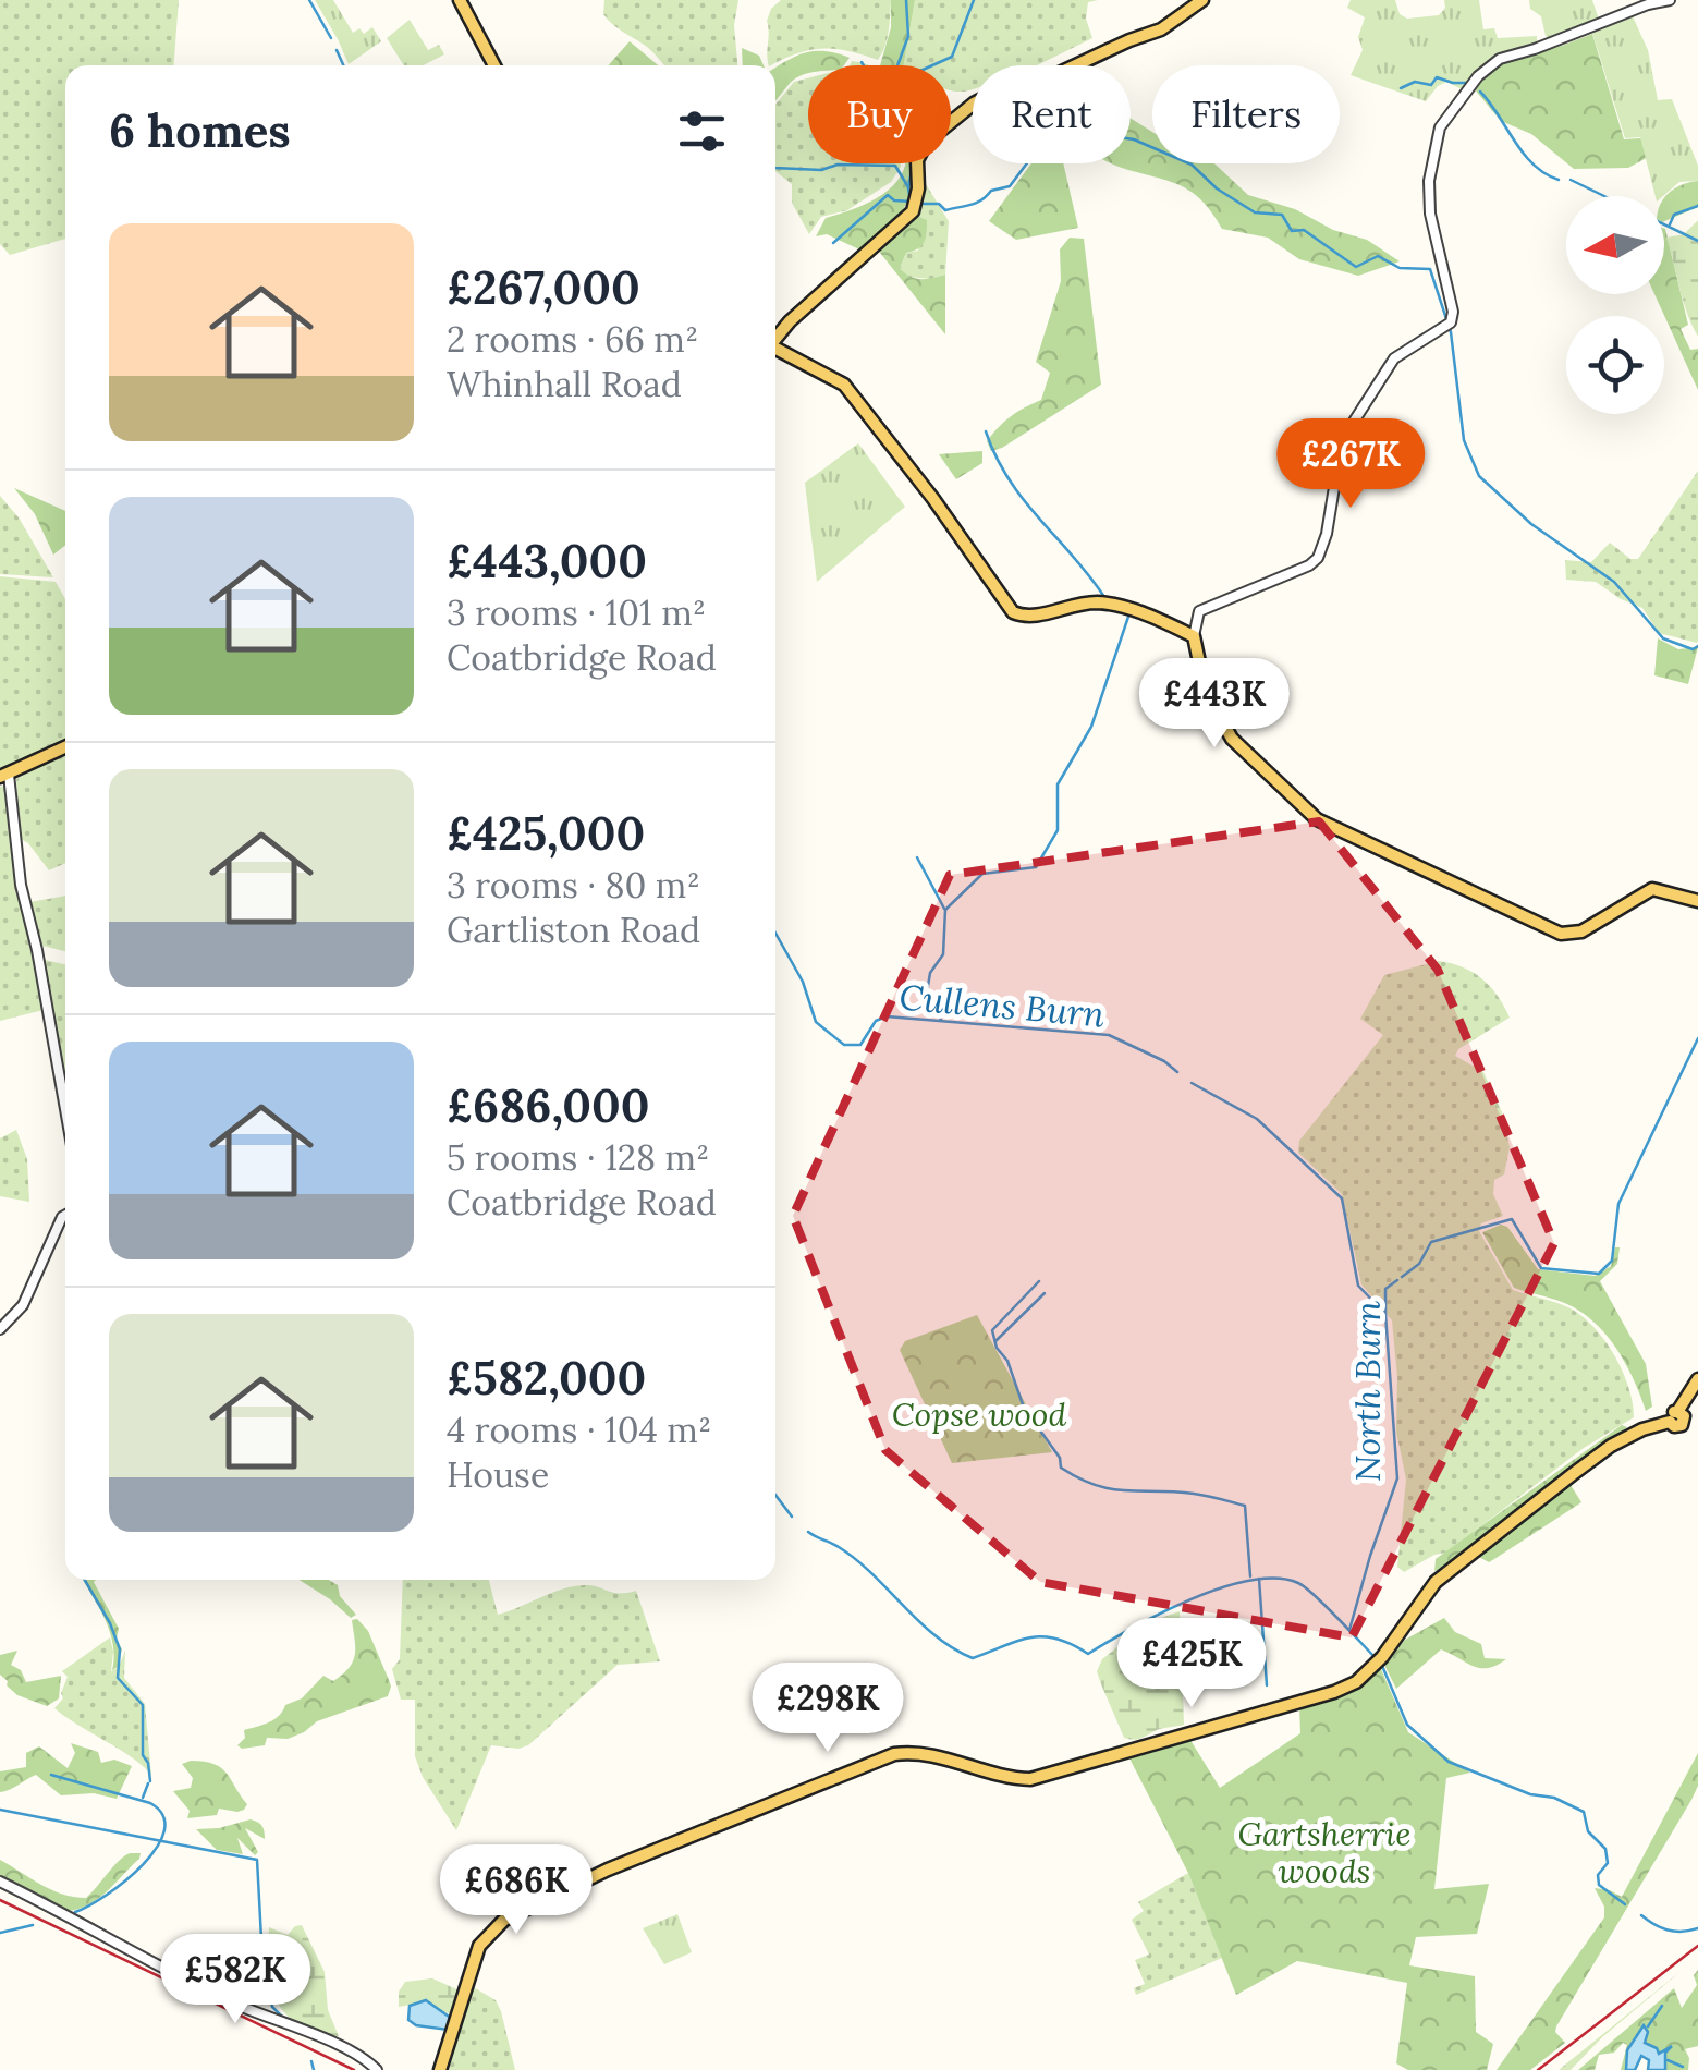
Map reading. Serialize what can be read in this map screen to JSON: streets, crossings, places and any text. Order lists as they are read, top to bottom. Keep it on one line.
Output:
{"water":["Cullens Burn","North Burn"],"parks":["Copse wood","Gartsherrie woods"],"north":"left","page":{"chip":["Buy","Rent","Filters"],"heading":"6 homes","list":[{"name":"£267,000","note":"2 rooms · 66 m² · Whinhall Road"},{"name":"£443,000","note":"3 rooms · 101 m² · Coatbridge Road"},{"name":"£425,000","note":"3 rooms · 80 m² · Gartliston Road"},{"name":"£686,000","note":"5 rooms · 128 m² · Coatbridge Road"},{"name":"£582,000","note":"4 rooms · 104 m² · House"}],"price":["£267K","£443K","£425K","£298K","£686K","£582K"]}}
